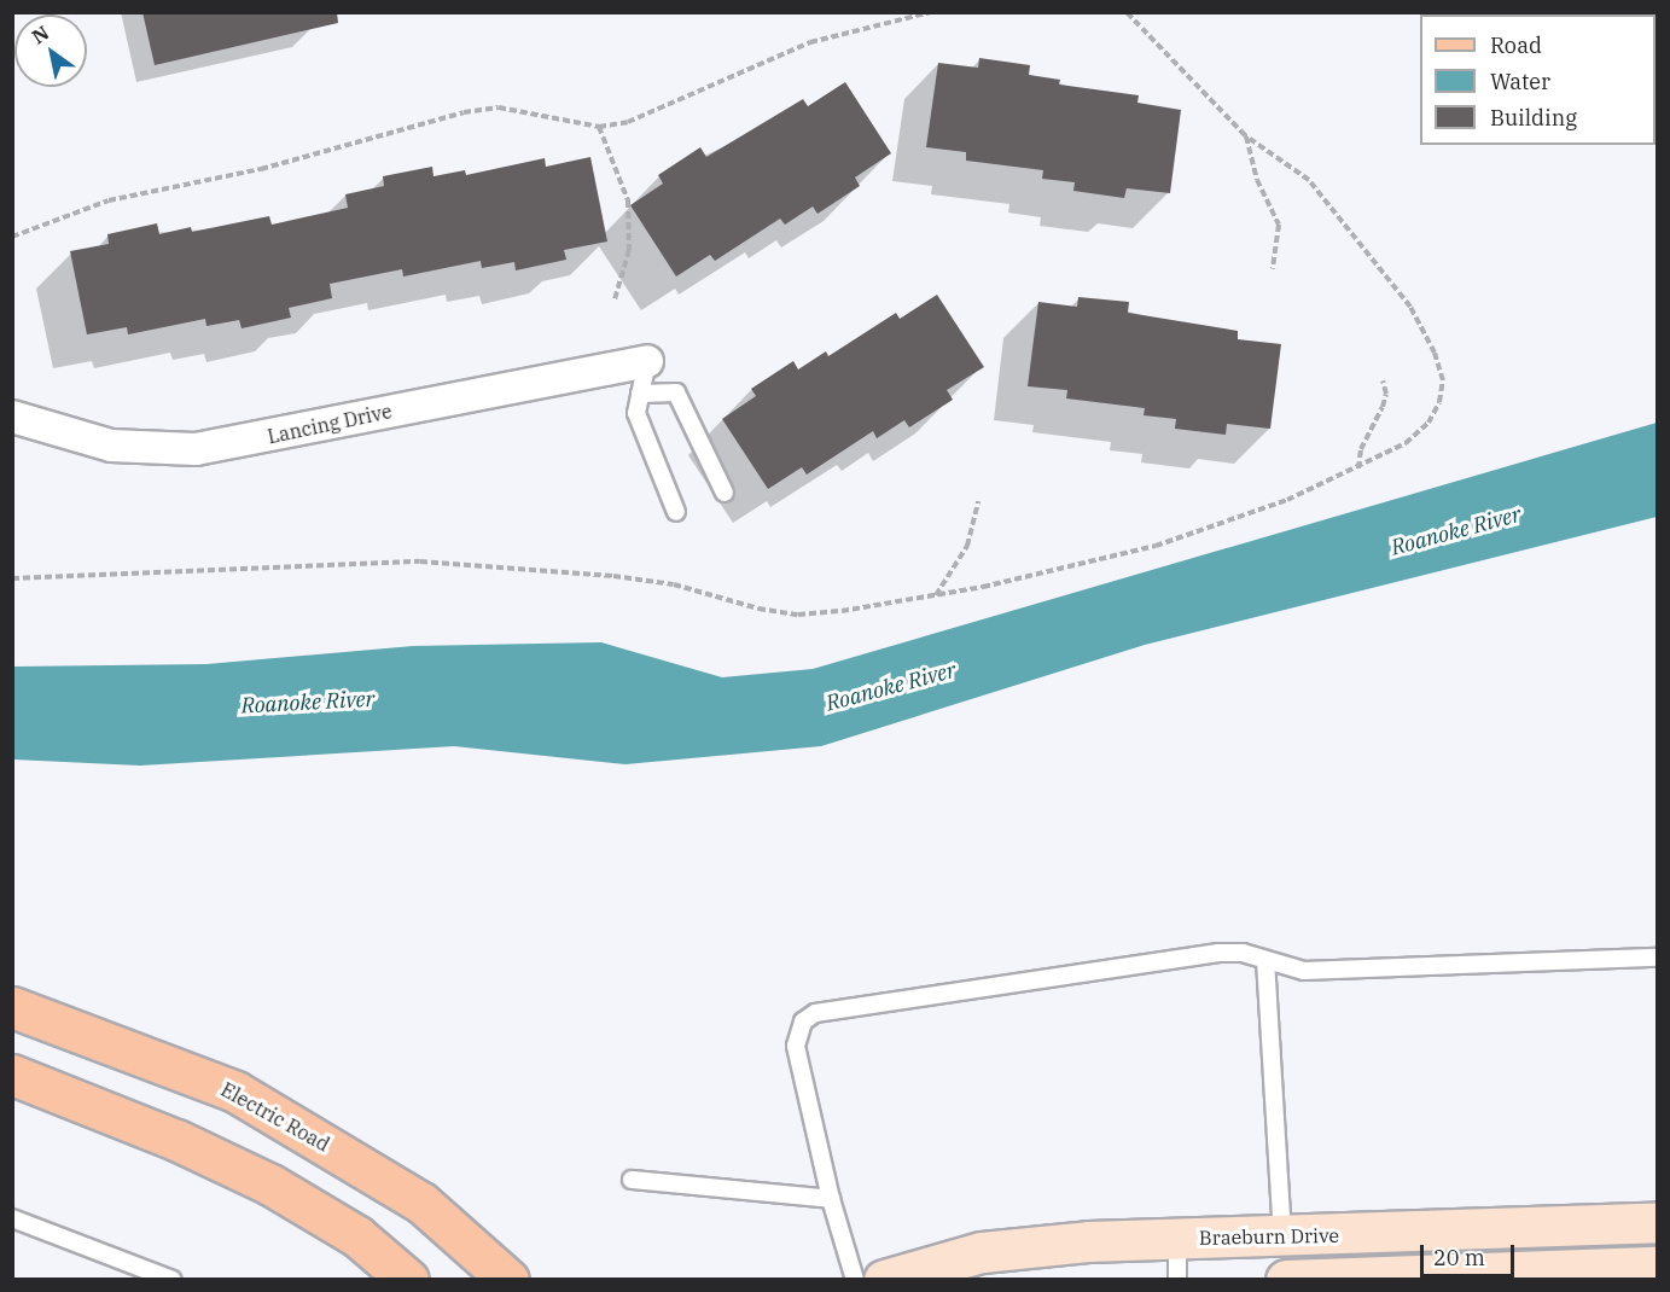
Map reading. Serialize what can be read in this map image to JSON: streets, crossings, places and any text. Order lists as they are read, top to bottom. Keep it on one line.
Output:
{"streets":{"main road":["Electric Road"],"street":["Lancing Drive","Braeburn Drive"]},"water":["Roanoke River"],"legend":["Road","Water","Building"],"scale_bar":"20 m","north":"top left"}
